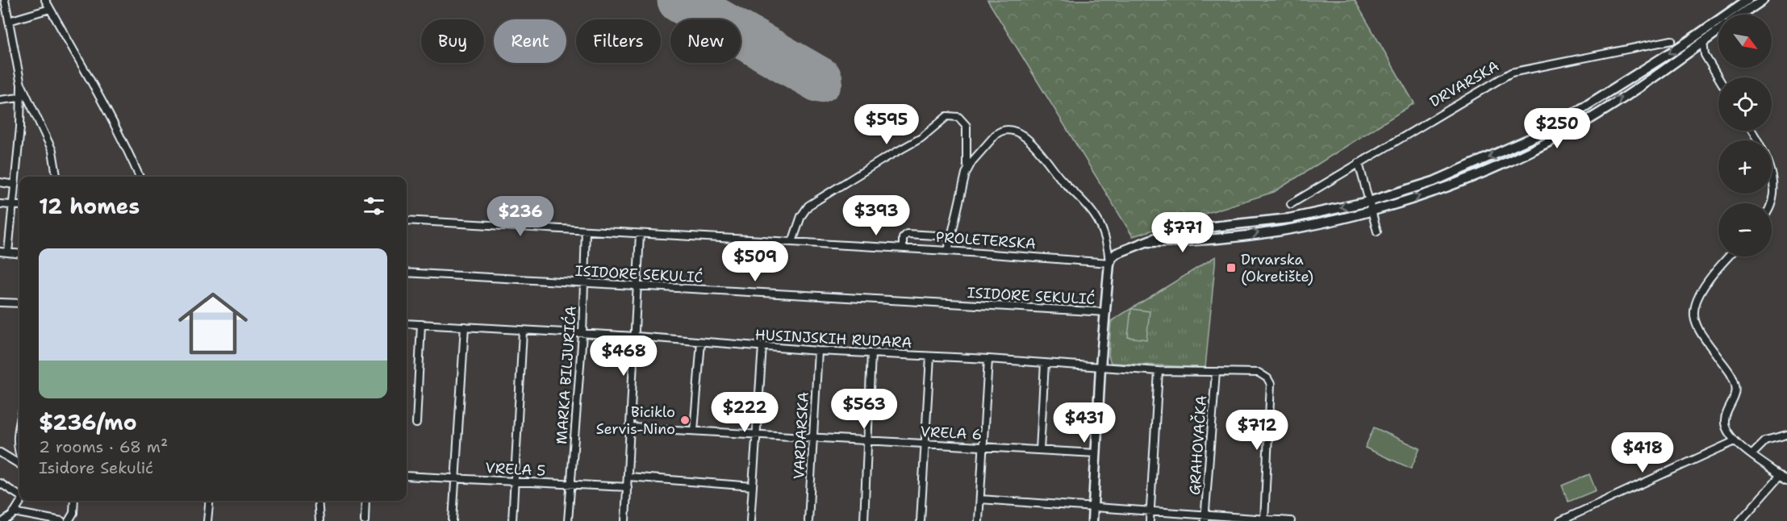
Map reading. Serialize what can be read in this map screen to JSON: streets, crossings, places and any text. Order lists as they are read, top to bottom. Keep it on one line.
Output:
{"streets":{"street":["DRVARSKA","PROLETERSKA","ISIDORE SEKULIĆ","HUSINJSKIH RUDARA","MARKA BILJURIĆA","VRELA 6","VARDARSKA","GRAHOVAČKA","VRELA 5"]},"crossings":[["PROLETERSKA","MARKA BILJURIĆA"],["ISIDORE SEKULIĆ","MARKA BILJURIĆA"],["HUSINJSKIH RUDARA","MARKA BILJURIĆA"],["HUSINJSKIH RUDARA","VARDARSKA"],["HUSINJSKIH RUDARA","GRAHOVAČKA"],["MARKA BILJURIĆA","VRELA 5"],["VRELA 6","VARDARSKA"]],"places":{"transit":["Drvarska (Okretište)"],"other":["Biciklo Servis-Nino"]},"north":"bottom right","page":{"map_buttons":["+","−"],"chip":["Buy","Rent","Filters","New"],"price":["$595","$250","$393","$236","$771","$509","$468","$563","$222","$431","$712","$418"],"heading":"12 homes","list":[{"name":"$236/mo","note":"2 rooms · 68 m² · Isidore Sekulić"}]}}
